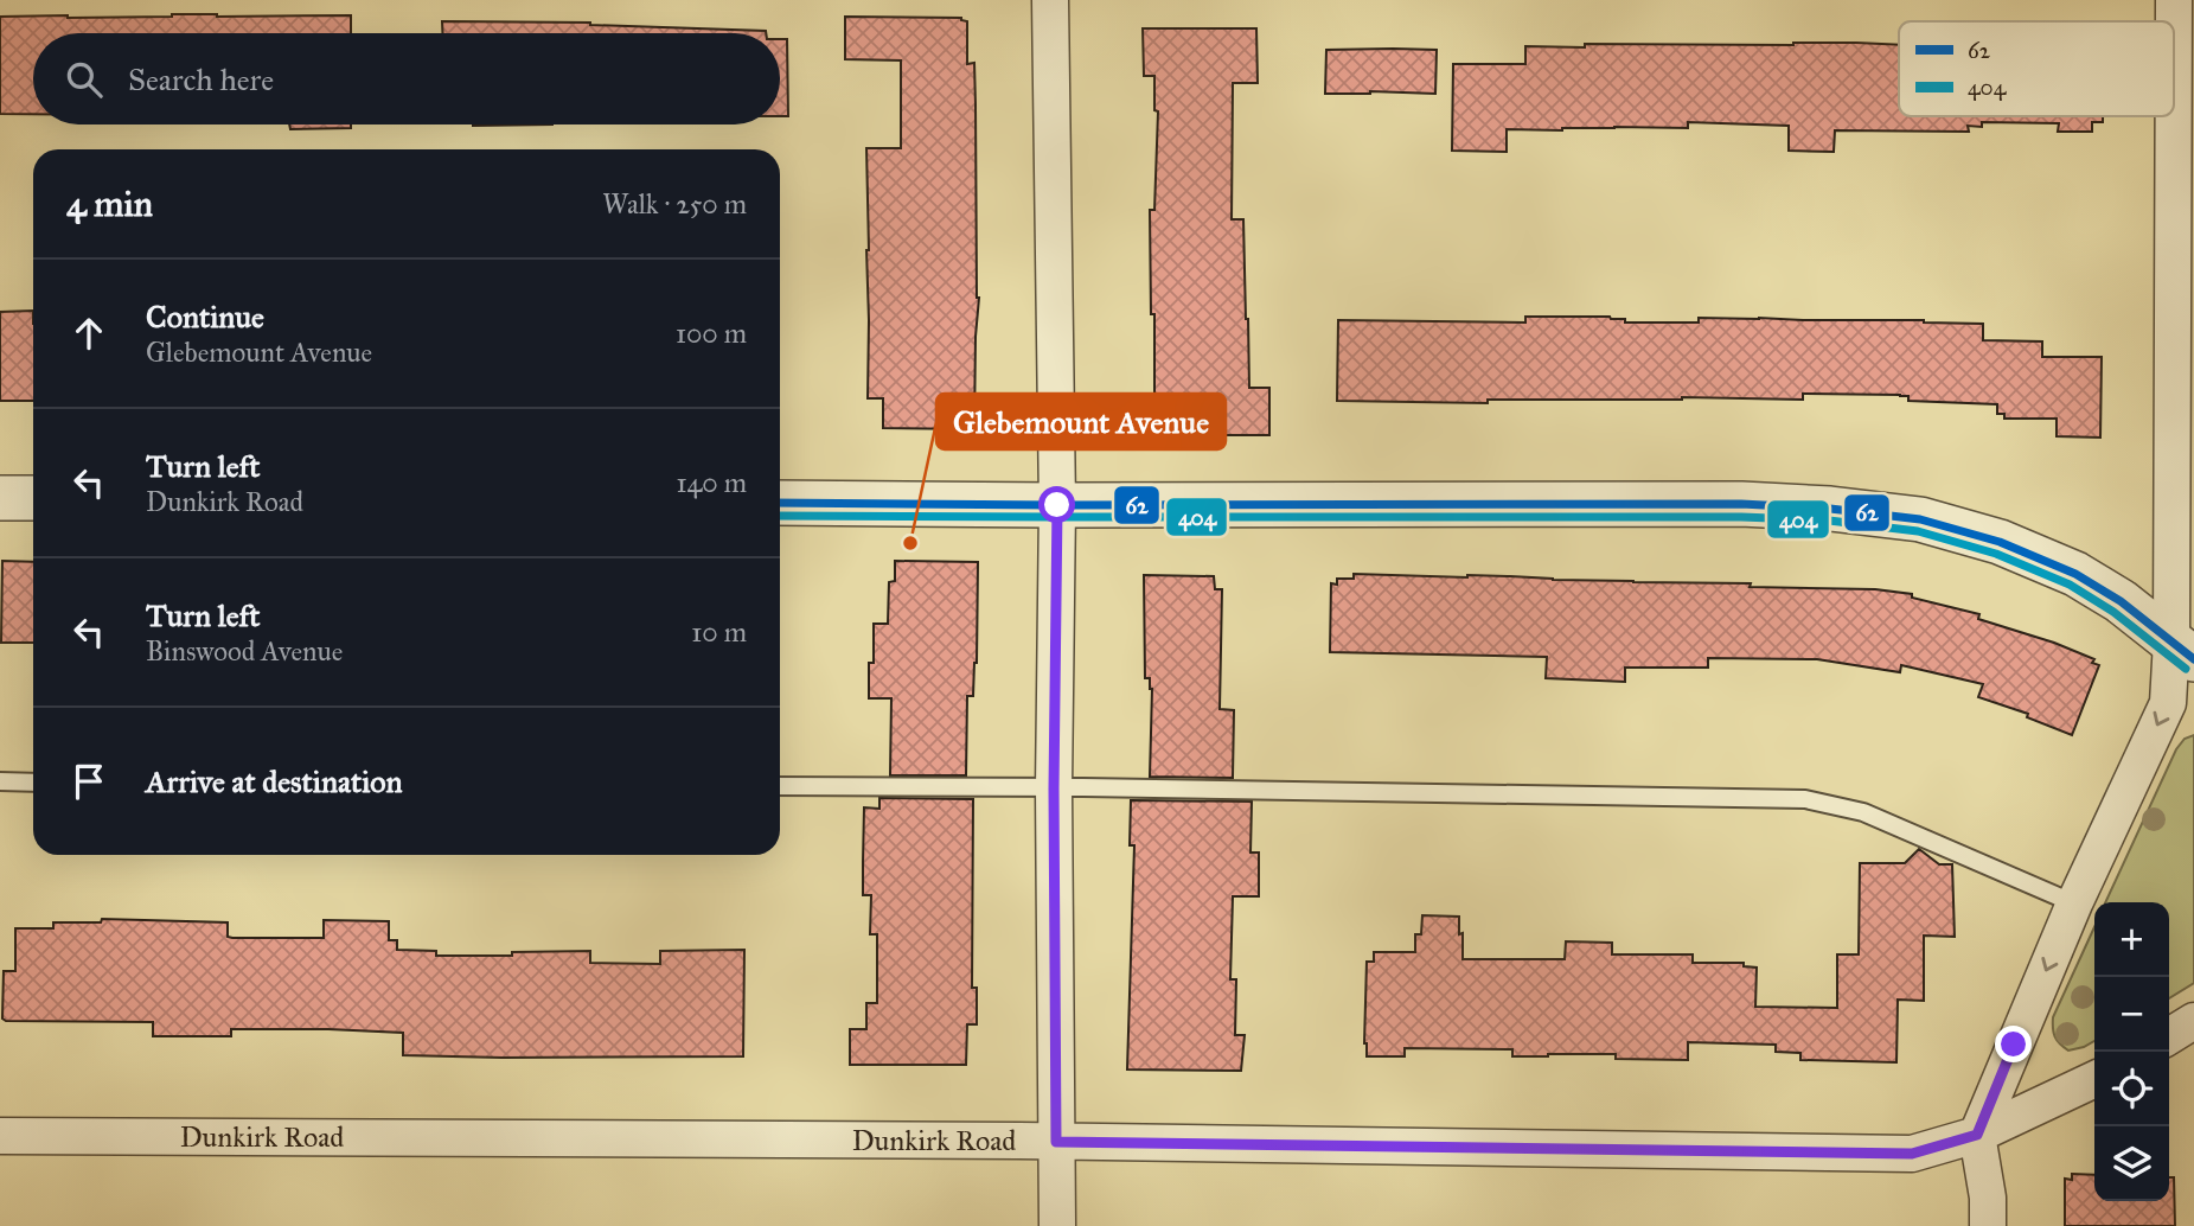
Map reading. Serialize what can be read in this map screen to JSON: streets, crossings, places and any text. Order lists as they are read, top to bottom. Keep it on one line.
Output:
{"streets":{"street":["Dunkirk Road"]},"places":["Glebemount Avenue"],"lines":["transit line 62","transit line 404"],"legend":["62","404"],"page":{"search":"Search here","heading":["4 min","Walk · 250 m"],"list":[["Continue","Glebemount Avenue","100 m"],["Turn left","Dunkirk Road","140 m"],["Turn left","Binswood Avenue","10 m"],"Arrive at destination"],"map_buttons":["+","−"]}}
